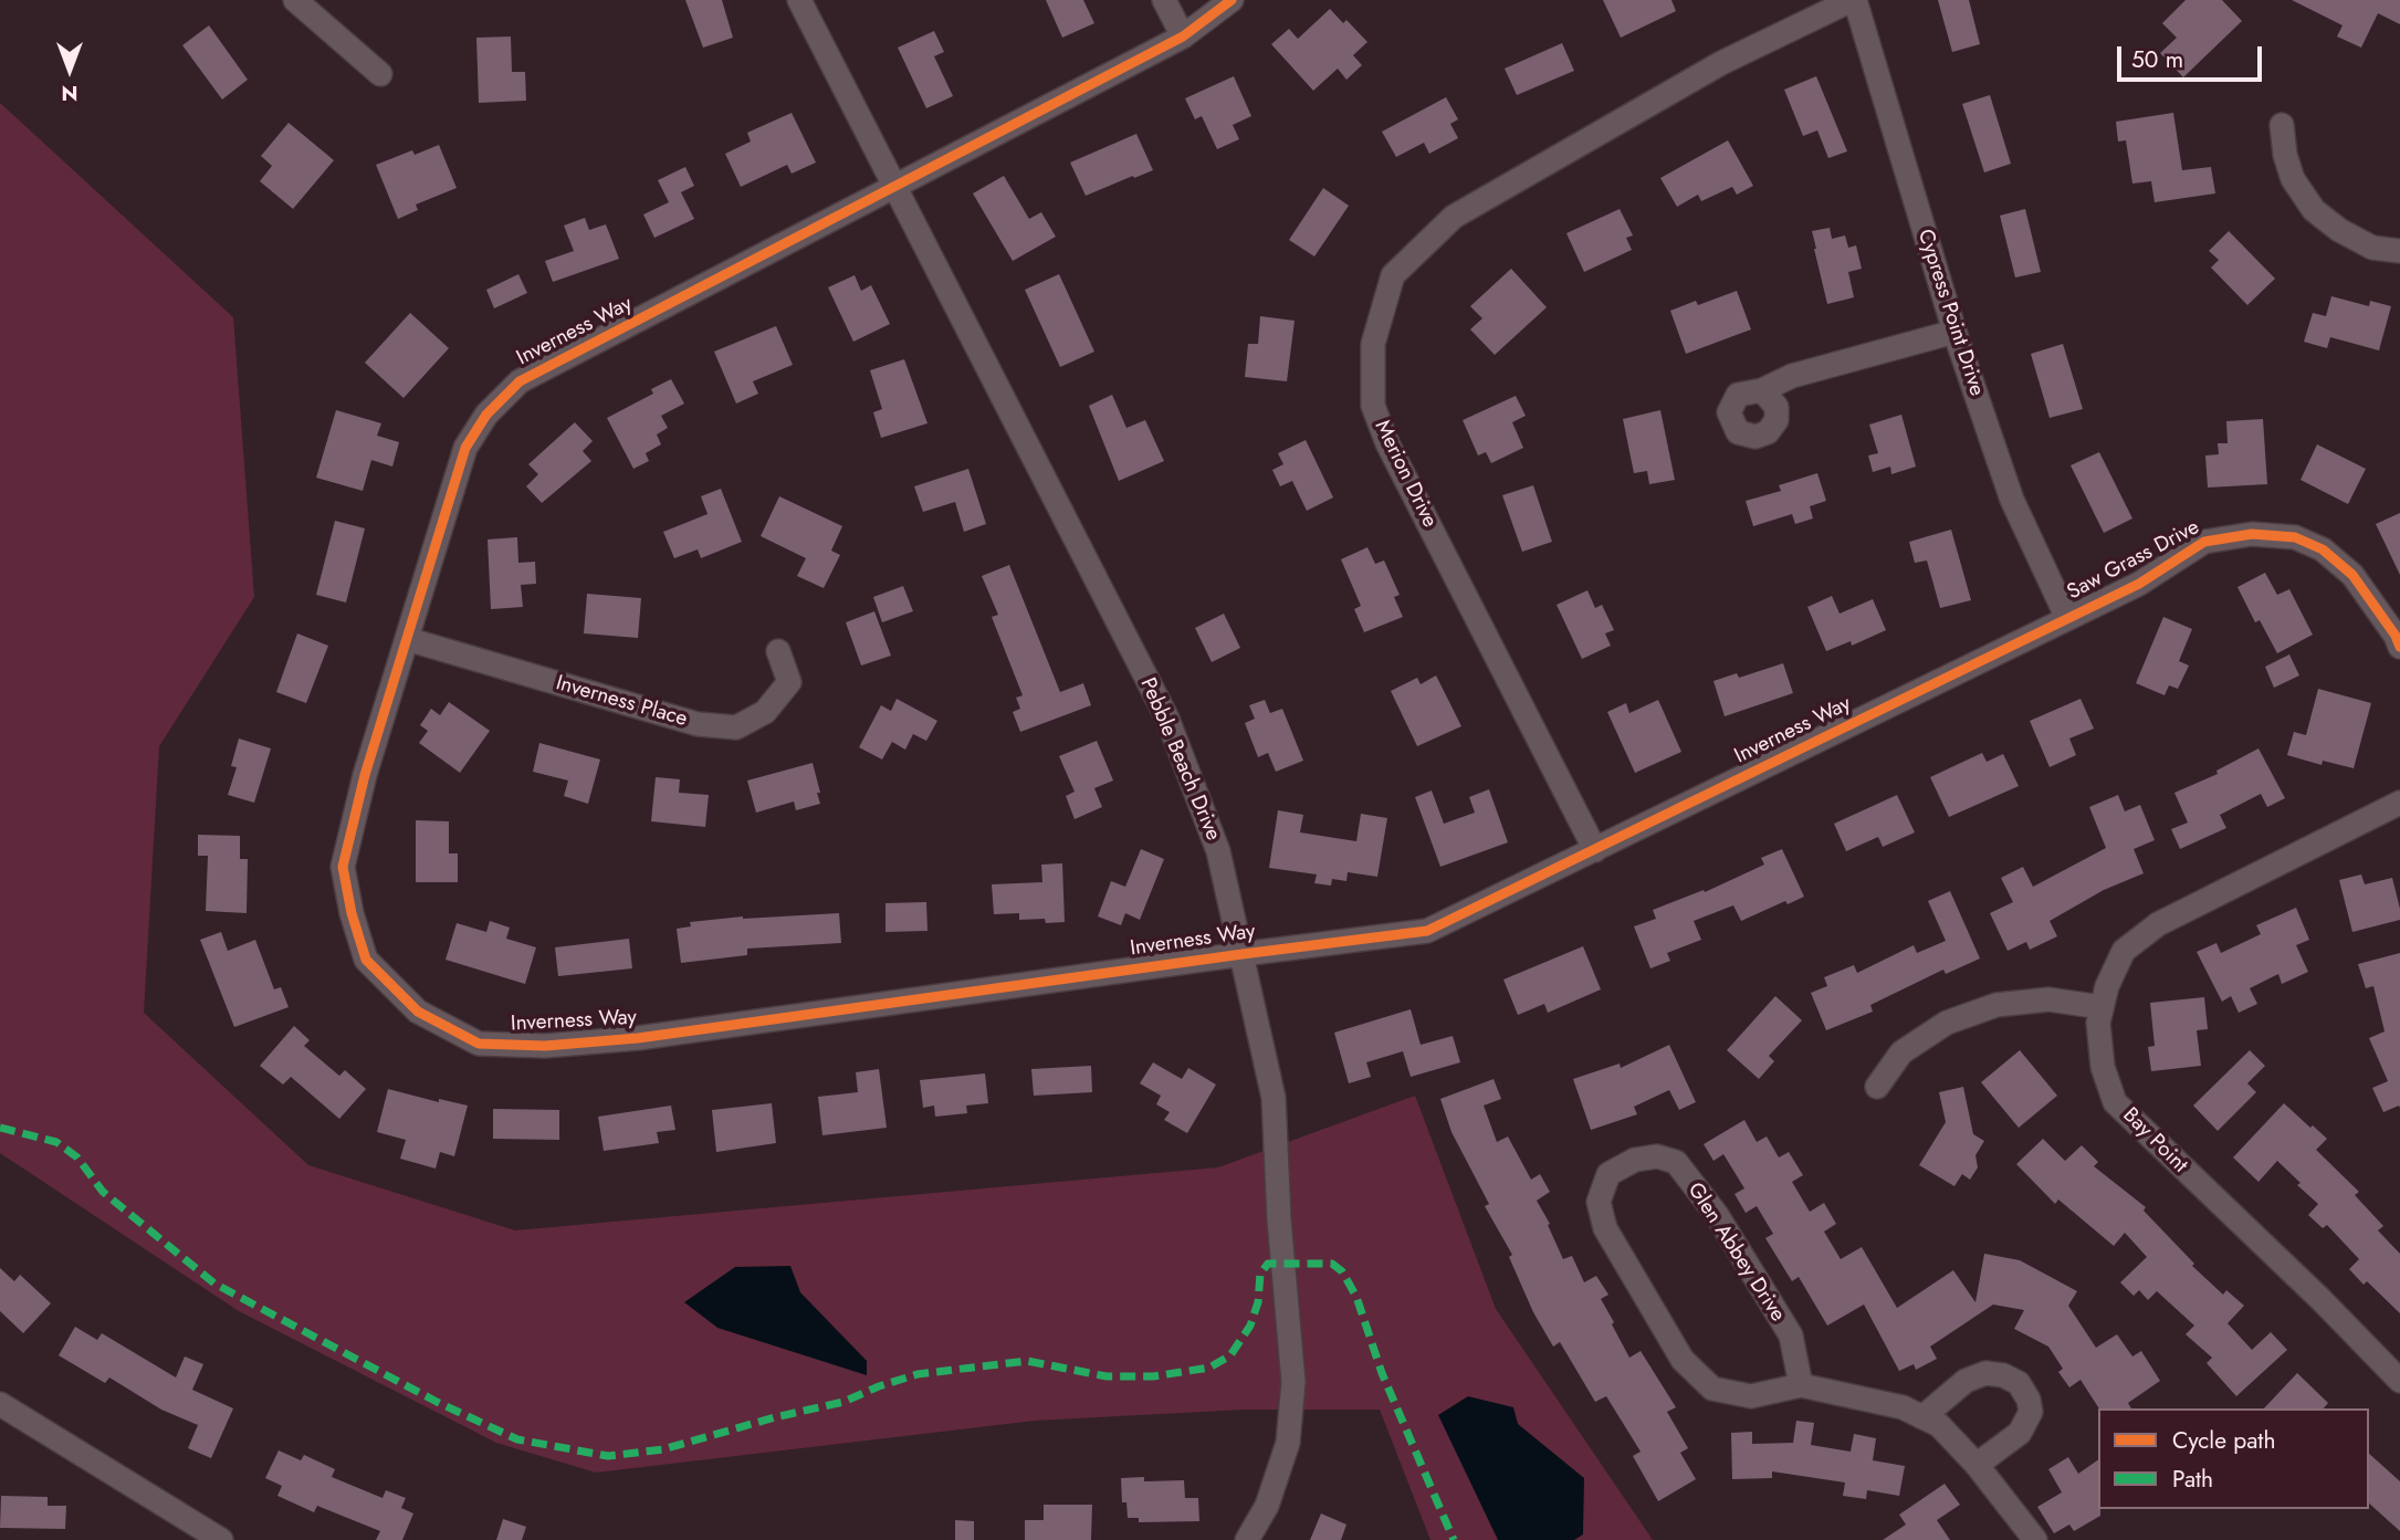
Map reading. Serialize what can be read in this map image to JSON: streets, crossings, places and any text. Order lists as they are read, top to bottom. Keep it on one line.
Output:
{"streets":{"street":["Cypress Point Drive","Inverness Way","Merion Drive","Saw Grass Drive","Inverness Place","Pebble Beach Drive","Bay Point","Glen Abbey Drive"]},"crossings":[["Cypress Point Drive","Inverness Way"],["Cypress Point Drive","Merion Drive"],["Cypress Point Drive","Saw Grass Drive"],["Inverness Way","Merion Drive"],["Inverness Way","Saw Grass Drive"],["Inverness Way","Inverness Place"],["Inverness Way","Pebble Beach Drive"]],"legend":["Cycle path","Path"],"scale_bar":"50 m","north":"bottom"}
